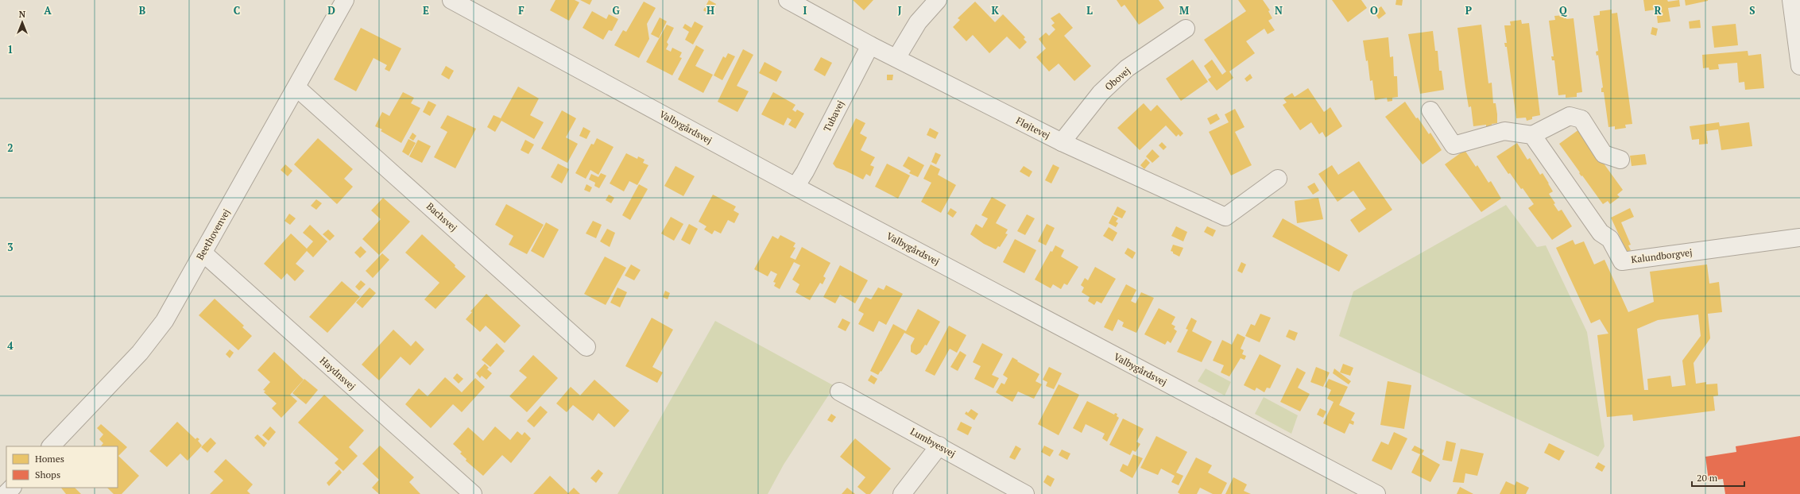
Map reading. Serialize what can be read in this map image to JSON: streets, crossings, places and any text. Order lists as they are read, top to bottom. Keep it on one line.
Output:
{"streets":{"street":["Obovej","Tubavej","Valbygårdsvej","Fløjtevej","Bachsvej","Beethovenvej","Kalundborgvej","Haydnsvej","Lumbyesvej"]},"crossings":[["Obovej","Fløjtevej"],["Tubavej","Valbygårdsvej"],["Tubavej","Fløjtevej"],["Bachsvej","Beethovenvej"],["Beethovenvej","Haydnsvej"]],"legend":["Homes","Shops"],"scale_bar":"20 m","north":"top","grid":{"columns":["A","B","C","D","E","F","G","H","I","J","K","L","M","N","O","P","Q","R","S"],"rows":["1","2","3","4"]}}
